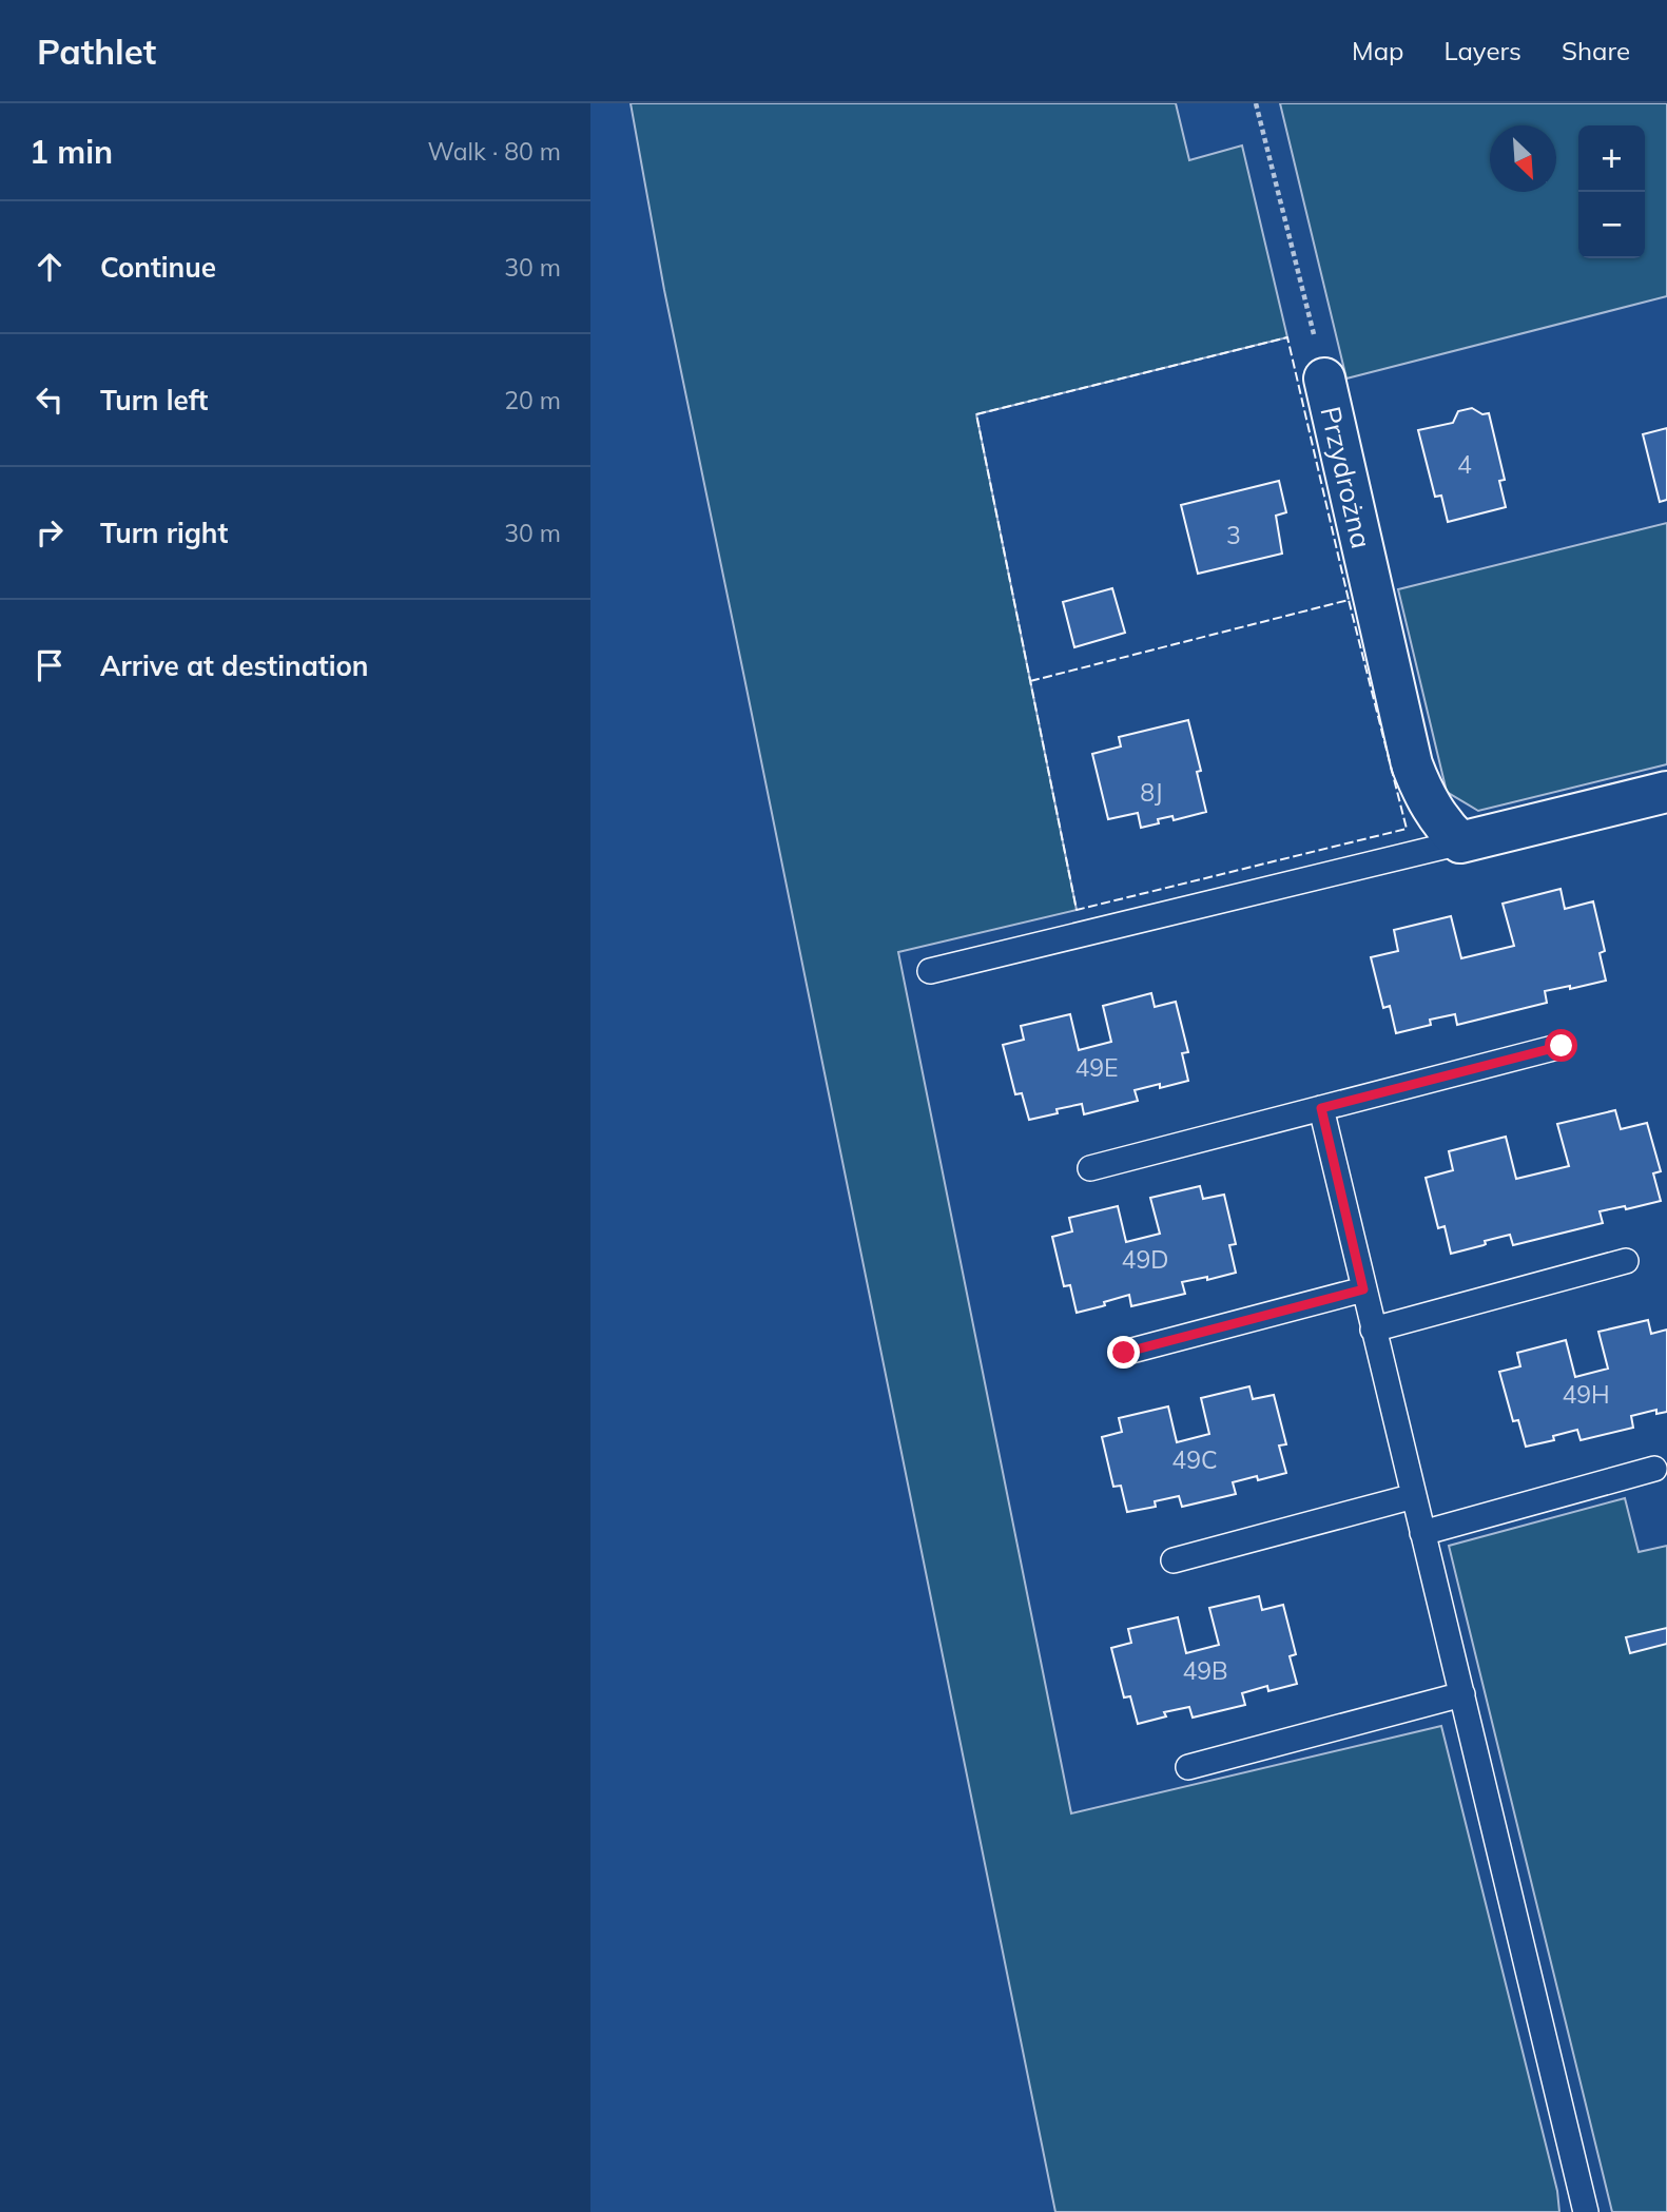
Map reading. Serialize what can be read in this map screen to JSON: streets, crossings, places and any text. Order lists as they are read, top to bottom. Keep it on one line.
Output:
{"streets":{"street":["Przydrożna"]},"house_numbers":["4","3","8J","49E","49D","49H","49C","49B"],"north":"bottom right","page":{"header":"Pathlet","nav":["Map","Layers","Share"],"heading":["1 min","Walk · 80 m"],"map_buttons":["+","−"],"list":[["Continue","30 m"],["Turn left","20 m"],["Turn right","30 m"],"Arrive at destination"]}}
